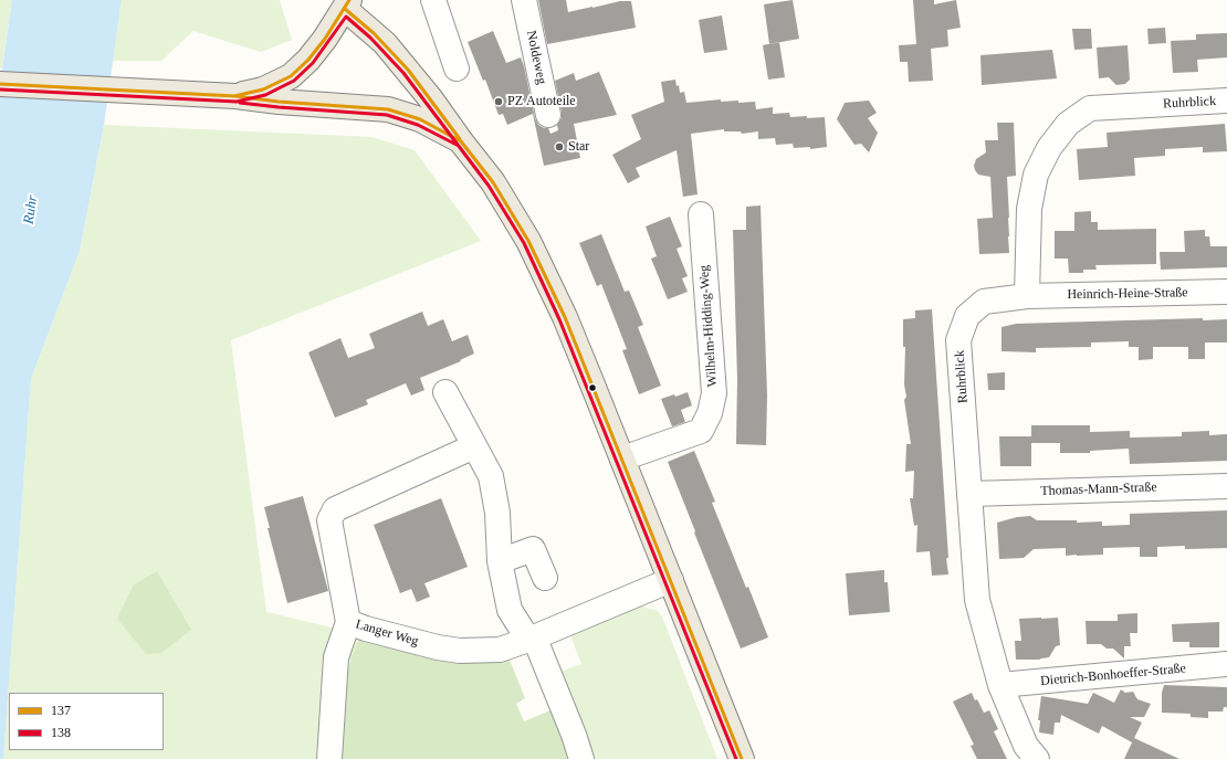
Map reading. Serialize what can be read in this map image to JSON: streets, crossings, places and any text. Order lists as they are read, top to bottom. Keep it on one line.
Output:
{"streets":{"street":["Noldeweg","Ruhrblick","Heinrich-Heine-Straße","Wilhelm-Hidding-Weg","Thomas-Mann-Straße","Langer Weg","Dietrich-Bonhoeffer-Straße"]},"crossings":[["Ruhrblick","Heinrich-Heine-Straße"],["Ruhrblick","Thomas-Mann-Straße"],["Ruhrblick","Dietrich-Bonhoeffer-Straße"]],"water":["Ruhr"],"places":["PZ Autoteile","Star"],"lines":["transit line 137","transit line 138"],"legend":["137","138"]}
